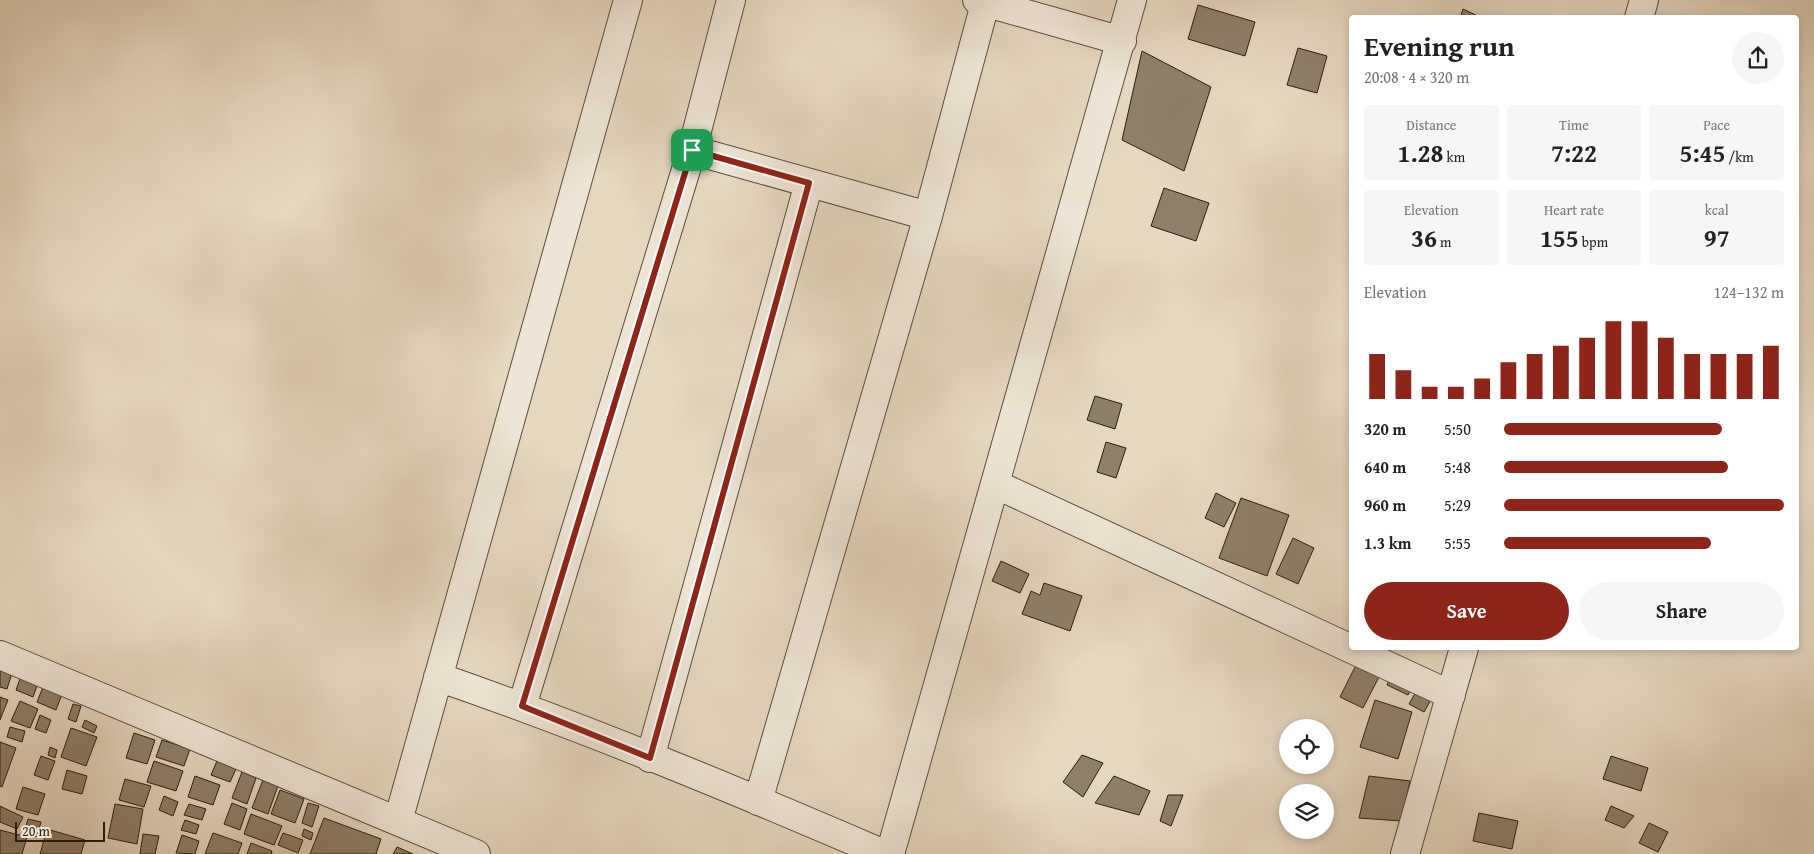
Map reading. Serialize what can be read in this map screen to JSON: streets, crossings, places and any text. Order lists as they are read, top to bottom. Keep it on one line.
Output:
{"scale_bar":"20 m","page":{"heading":["Evening run","20:08 · 4 × 320 m"],"stats":[["Distance","1.28 km"],["Time","7:22"],["Pace","5:45 /km"],["Elevation","36 m"],["Heart rate","155 bpm"],["kcal","97"]],"chart":["Elevation","124–132 m"],"list":[{"name":"320 m","note":"5:50"},{"name":"640 m","note":"5:48"},{"name":"960 m","note":"5:29"},{"name":"1.3 km","note":"5:55"}],"buttons":["Save","Share"],"scale":"20 m"}}
